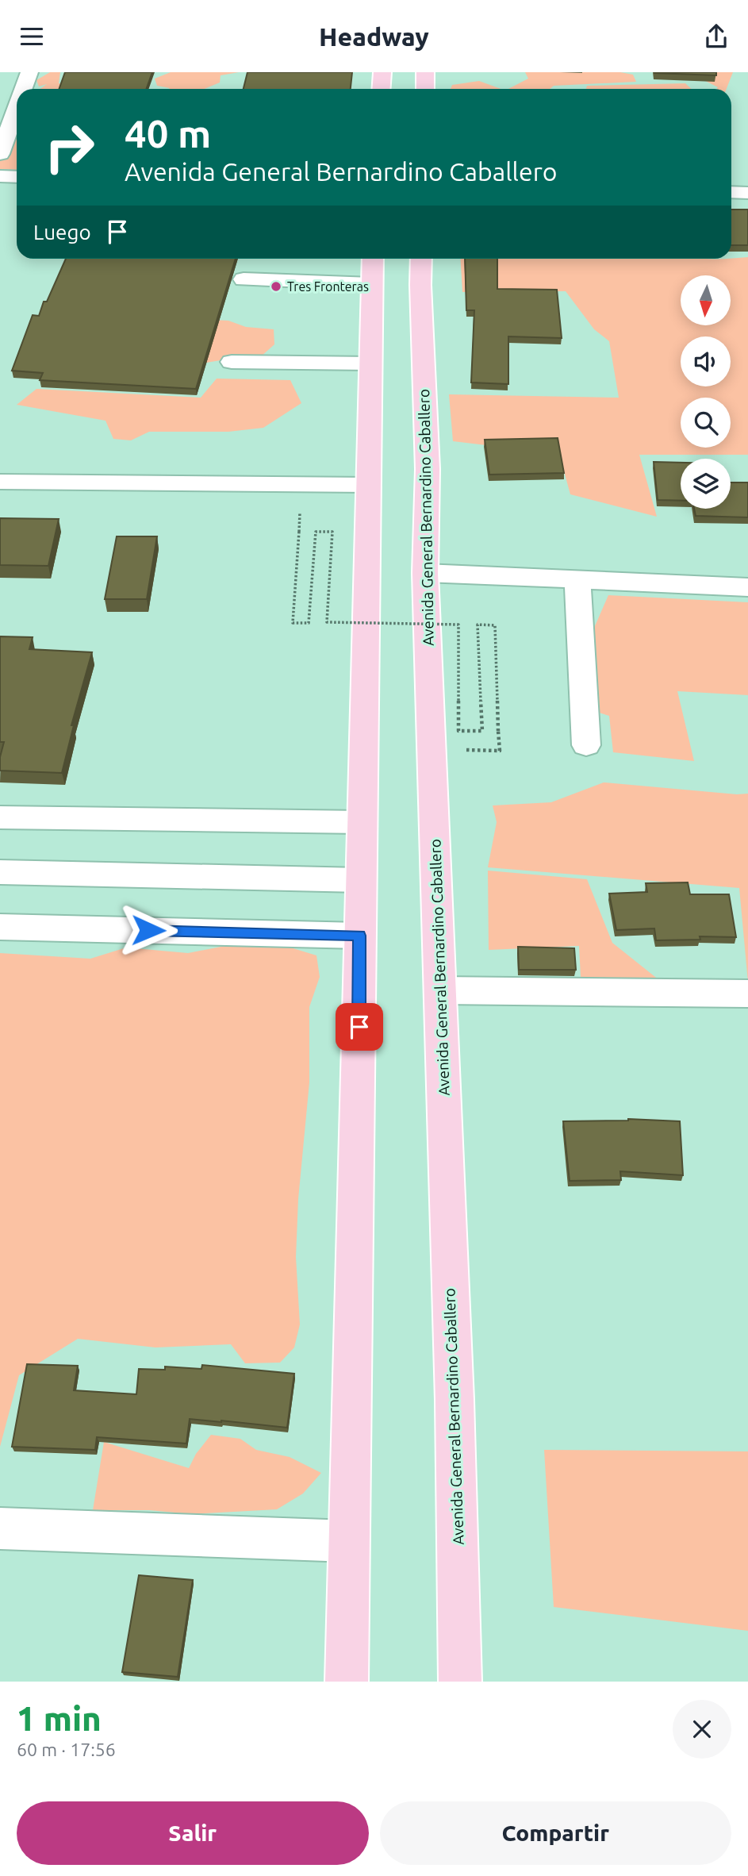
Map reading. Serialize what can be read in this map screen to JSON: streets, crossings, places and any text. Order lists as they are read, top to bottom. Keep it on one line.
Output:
{"streets":{"main road":["Avenida General Bernardino Caballero"]},"places":["Tres Fronteras"],"north":"bottom","page":{"header":"Headway","turn":["40 m","Avenida General Bernardino Caballero"],"then":"Luego","heading":["1 min","60 m · 17:56"],"buttons":["Salir","Compartir"]}}
